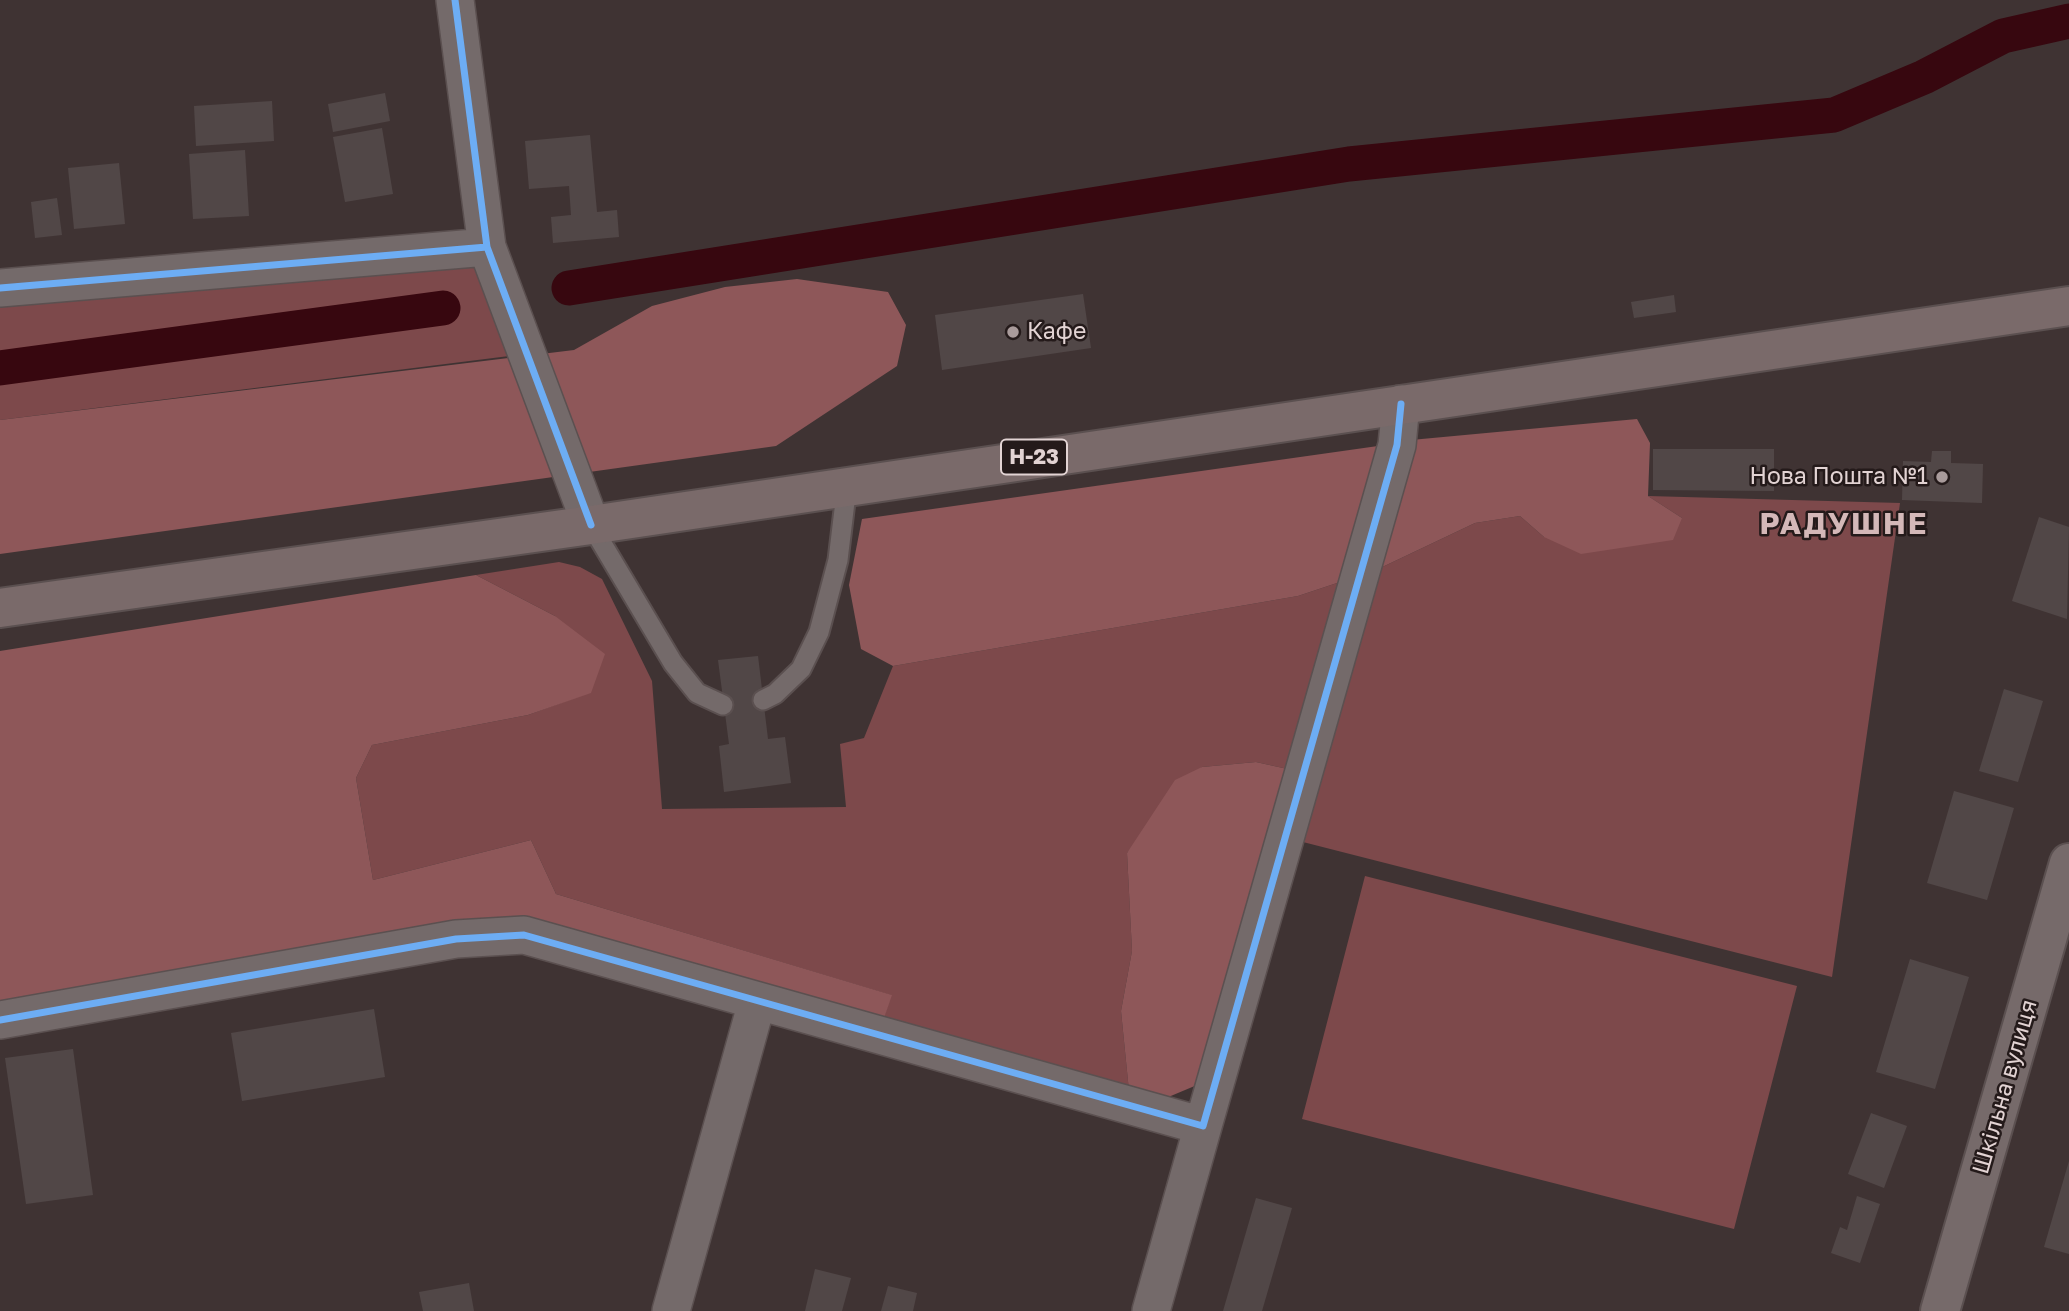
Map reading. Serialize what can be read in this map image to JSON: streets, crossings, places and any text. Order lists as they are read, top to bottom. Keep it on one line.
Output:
{"streets":{"main road":["Н-23"],"street":["Шкільна вулиця"]},"districts":["РАДУШНЕ"],"places":["Кафе","Нова Пошта №1"]}
